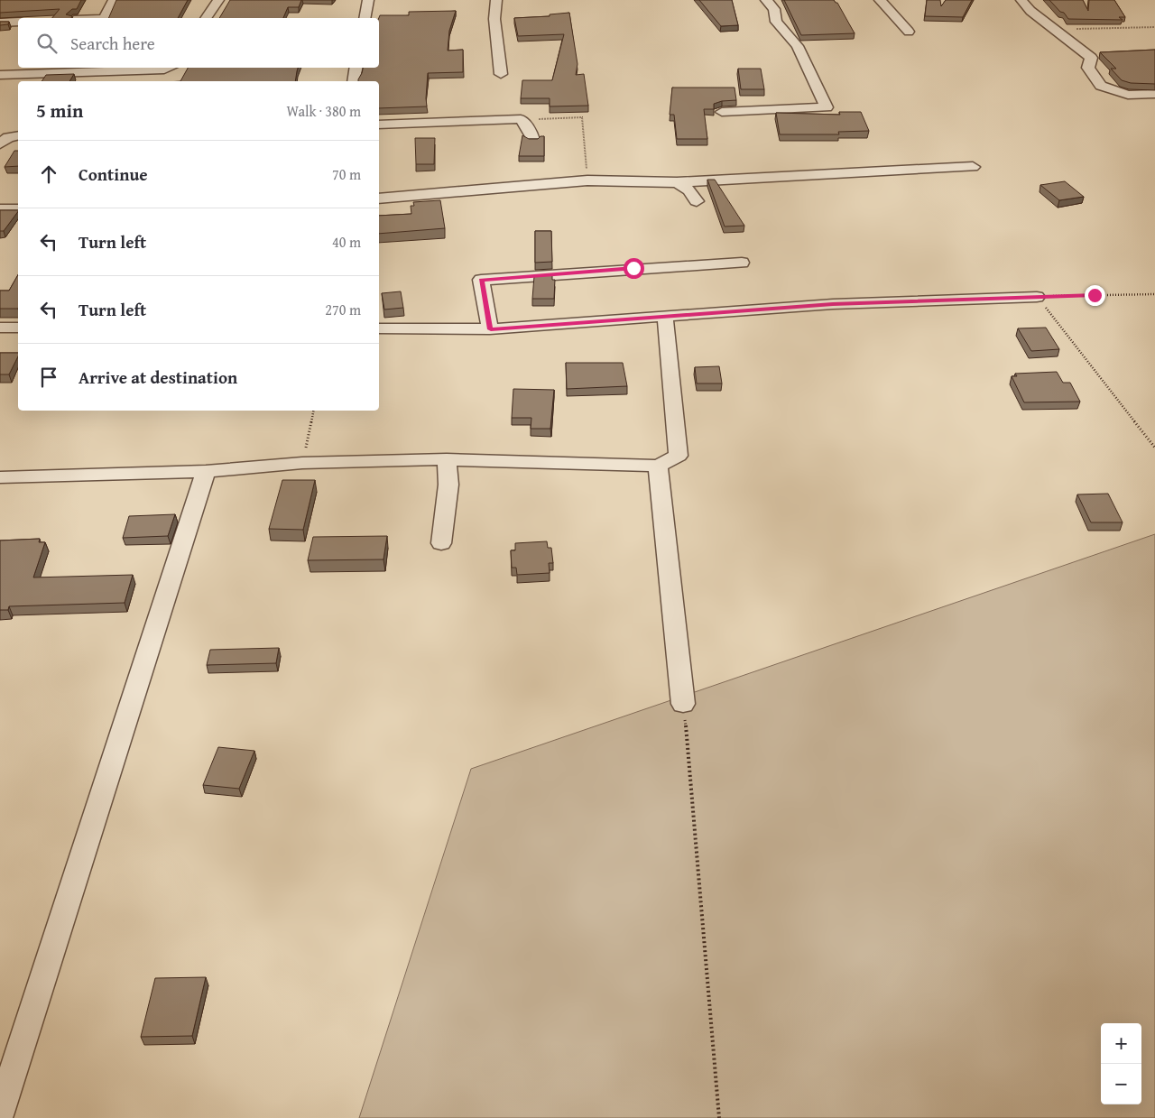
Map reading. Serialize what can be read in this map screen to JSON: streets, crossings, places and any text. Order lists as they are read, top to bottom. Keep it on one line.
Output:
{"page":{"search":"Search here","heading":["5 min","Walk · 380 m"],"list":[["Continue","70 m"],["Turn left","40 m"],["Turn left","270 m"],"Arrive at destination"],"map_buttons":["+","−"]}}
